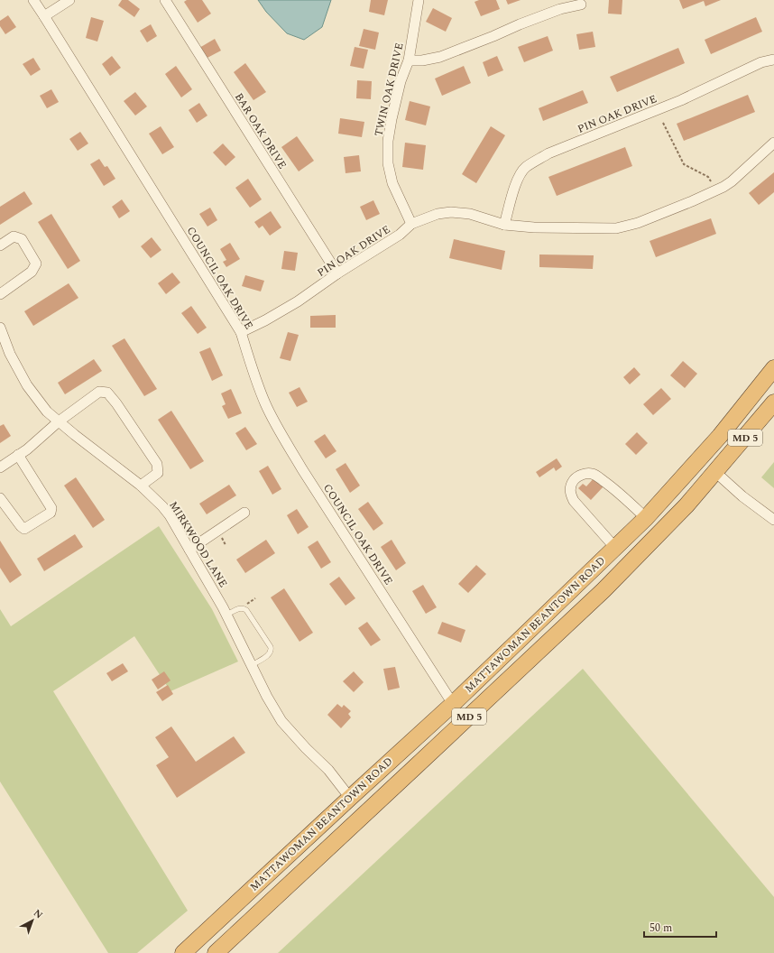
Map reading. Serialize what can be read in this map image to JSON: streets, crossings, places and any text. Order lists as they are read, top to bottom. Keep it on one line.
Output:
{"streets":{"highway":["MD 5","MATTAWOMAN BEANTOWN ROAD"],"street":["TWIN OAK DRIVE","PIN OAK DRIVE","BAR OAK DRIVE","COUNCIL OAK DRIVE","MIRKWOOD LANE"]},"crossings":[["TWIN OAK DRIVE","PIN OAK DRIVE"],["PIN OAK DRIVE","BAR OAK DRIVE"],["PIN OAK DRIVE","COUNCIL OAK DRIVE"],["COUNCIL OAK DRIVE","MATTAWOMAN BEANTOWN ROAD"],["MIRKWOOD LANE","MATTAWOMAN BEANTOWN ROAD"]],"scale_bar":"50 m","north":"top right"}
